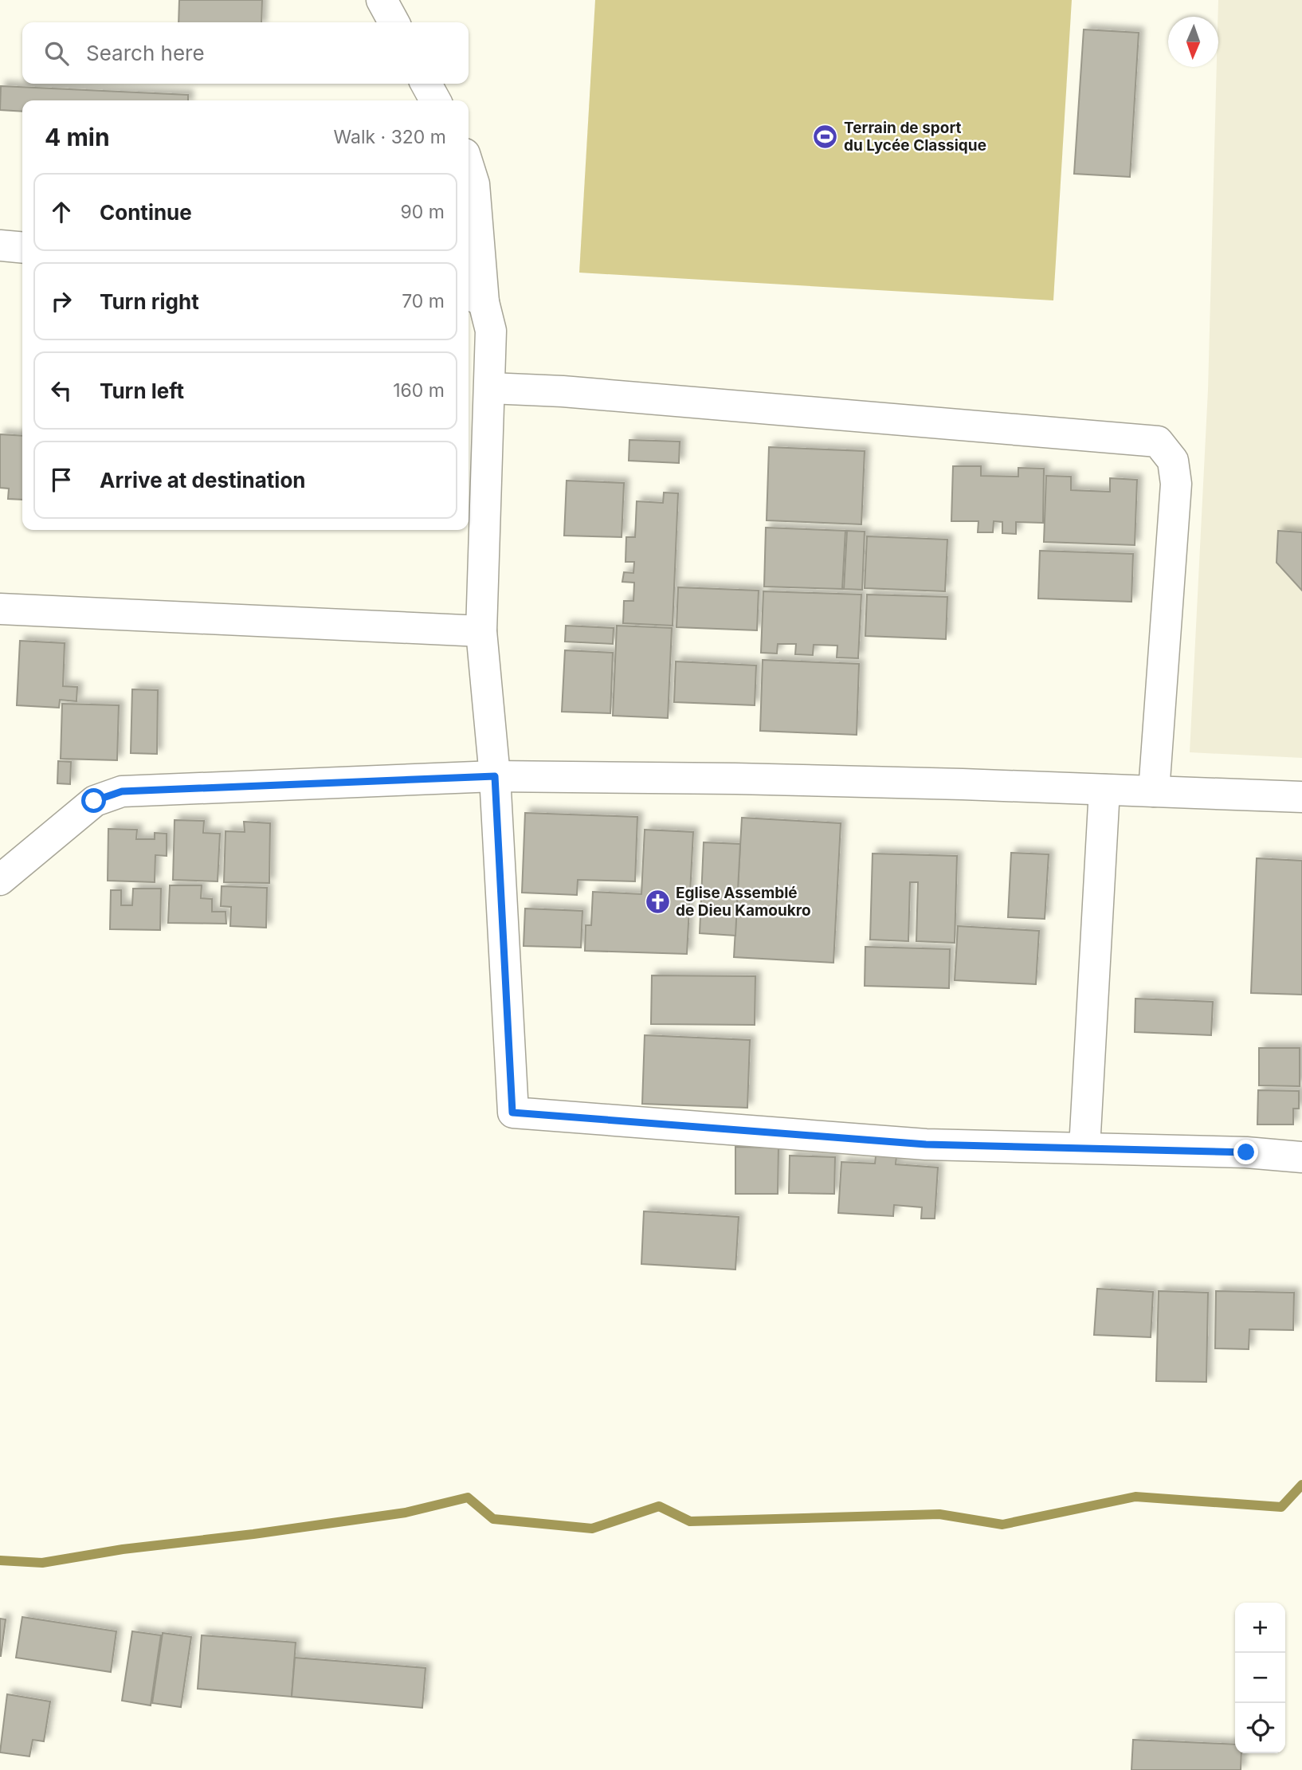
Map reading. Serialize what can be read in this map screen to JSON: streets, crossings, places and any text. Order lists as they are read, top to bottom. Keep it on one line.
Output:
{"places":{"sports":["Terrain de sport du Lycée Classique"],"church":["Eglise Assemblé de Dieu Kamoukro"]},"north":"bottom","page":{"search":"Search here","heading":["4 min","Walk · 320 m"],"list":[["Continue","90 m"],["Turn right","70 m"],["Turn left","160 m"],"Arrive at destination"],"map_buttons":["+","−"]}}
